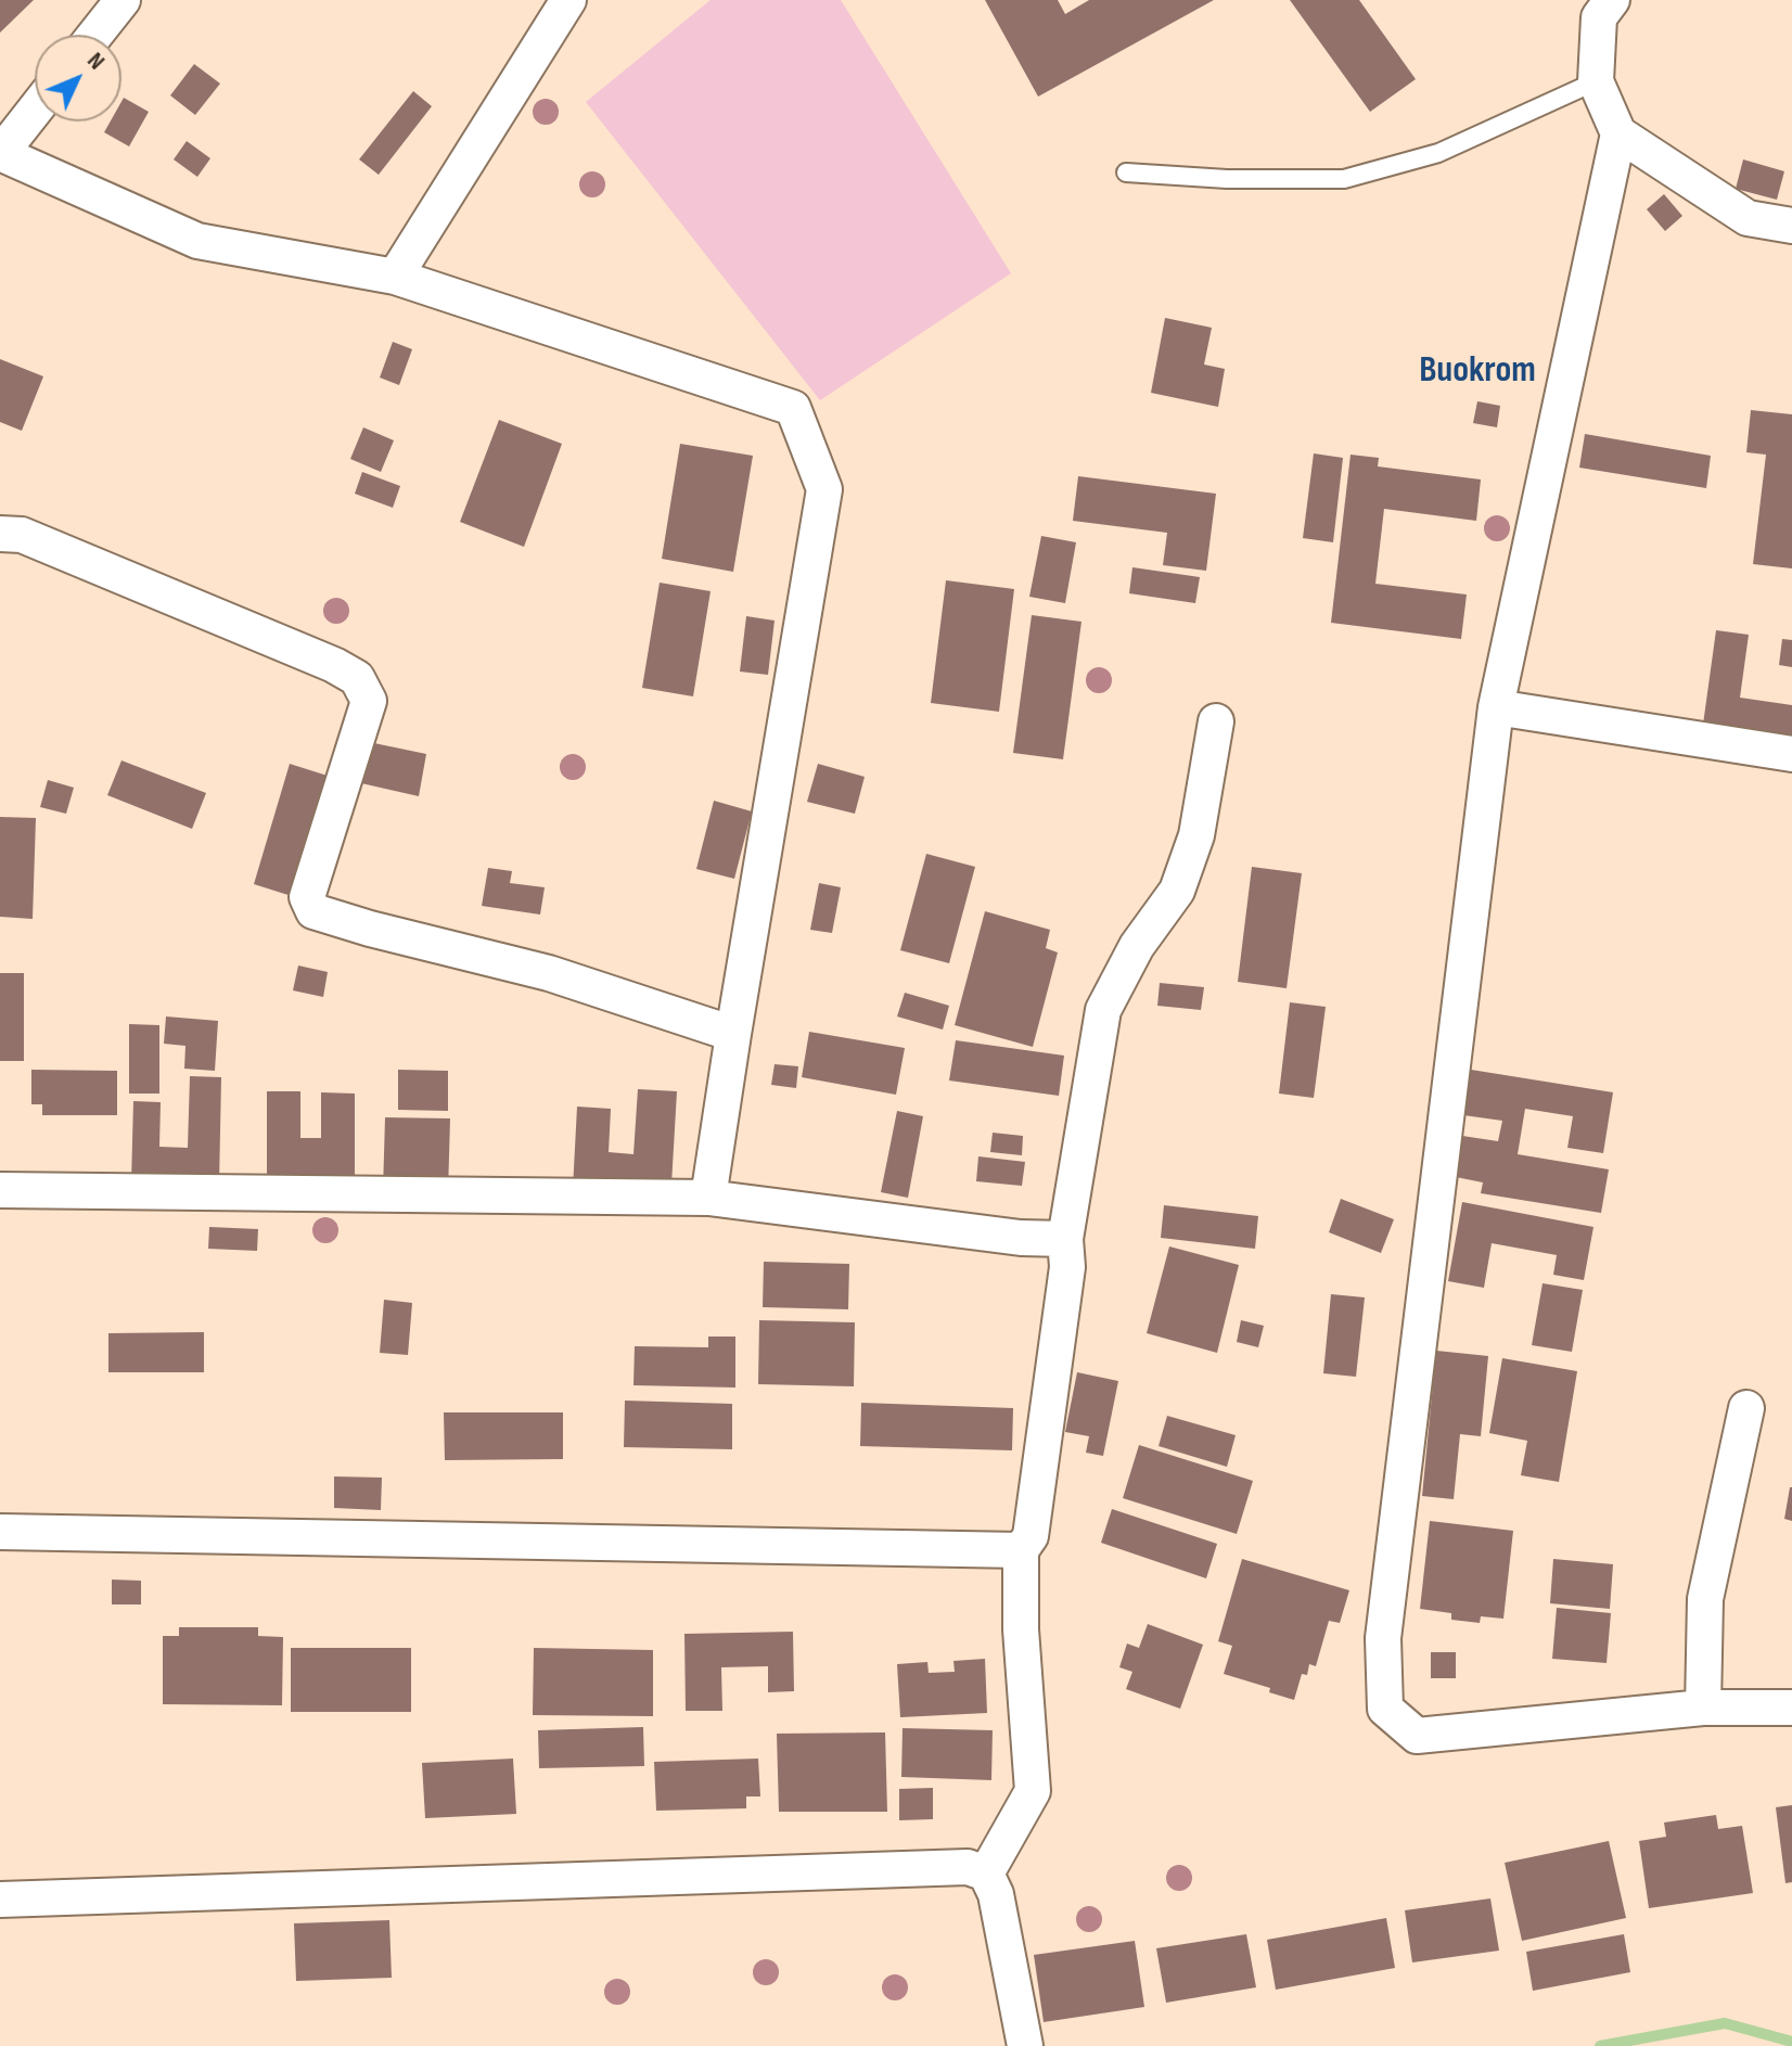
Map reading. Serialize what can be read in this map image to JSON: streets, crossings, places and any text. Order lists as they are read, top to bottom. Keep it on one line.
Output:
{"districts":["Buokrom"],"north":"top right"}
